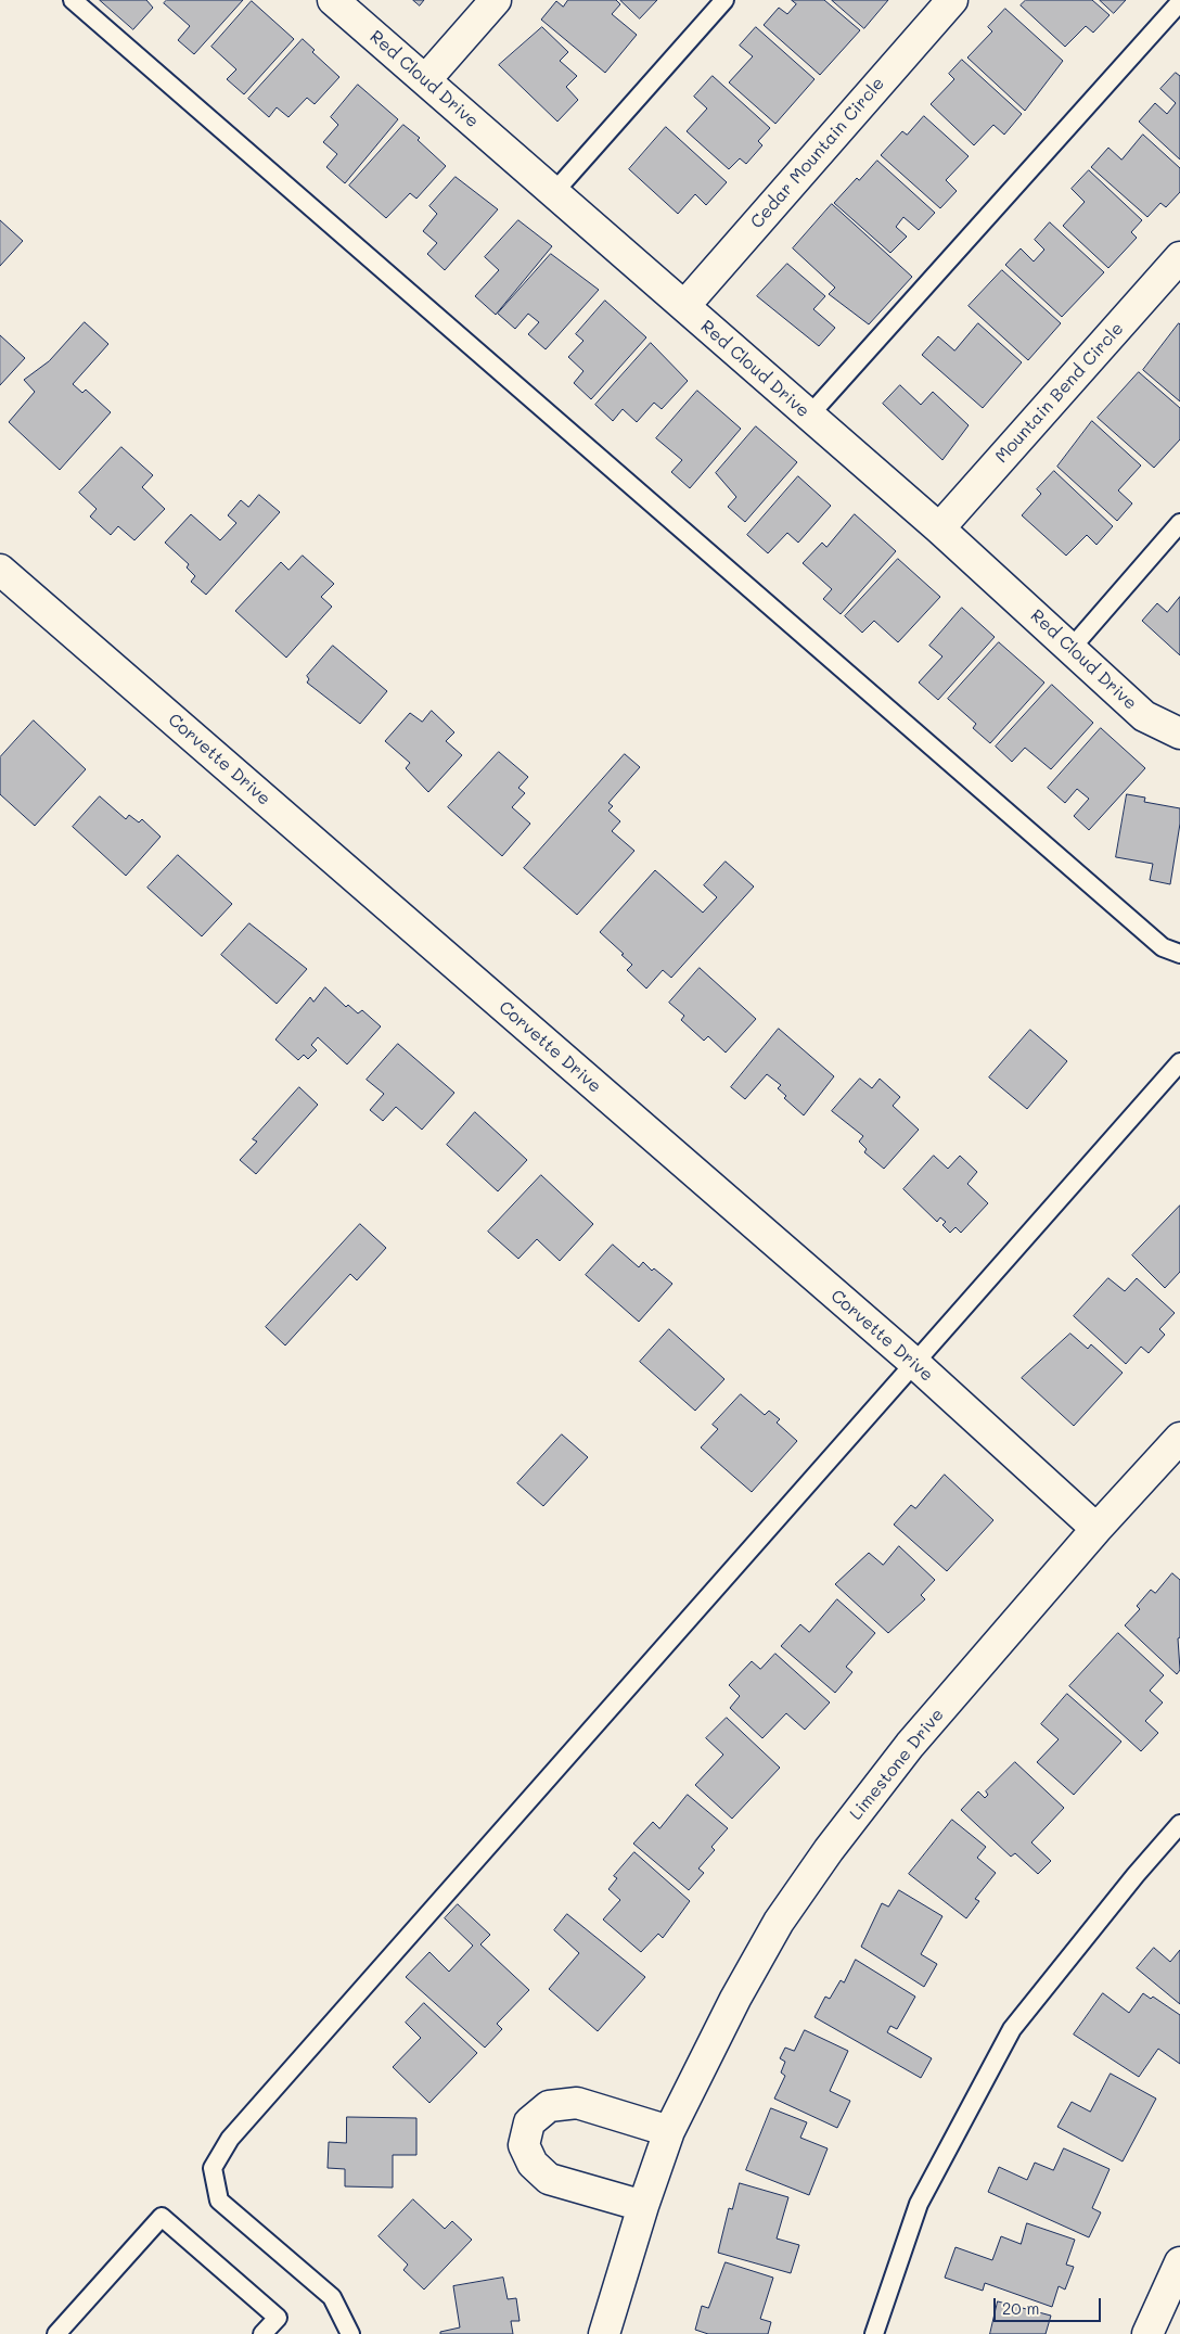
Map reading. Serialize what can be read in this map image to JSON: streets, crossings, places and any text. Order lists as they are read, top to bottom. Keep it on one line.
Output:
{"streets":{"street":["Red Cloud Drive","Cedar Mountain Circle","Mountain Bend Circle","Corvette Drive","Limestone Drive"]},"crossings":[["Red Cloud Drive","Cedar Mountain Circle"],["Red Cloud Drive","Mountain Bend Circle"],["Corvette Drive","Limestone Drive"]],"scale_bar":"20 m"}
